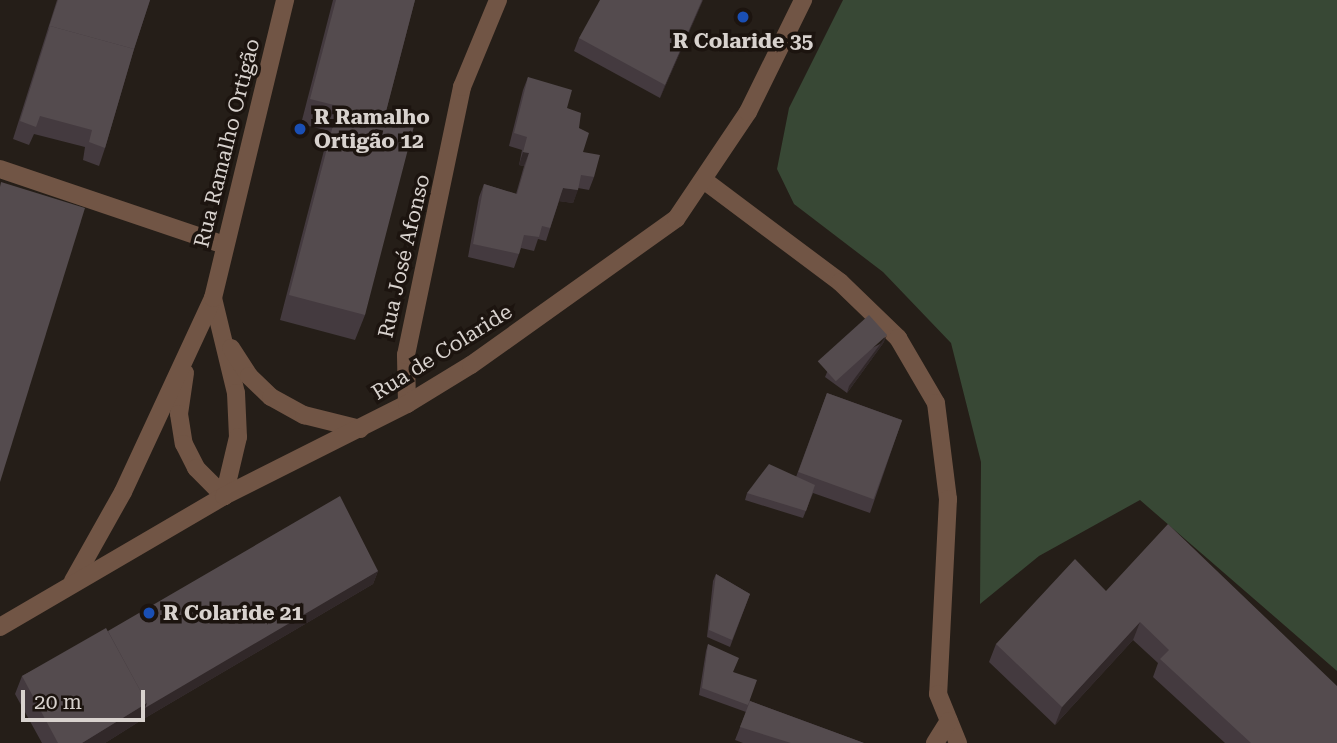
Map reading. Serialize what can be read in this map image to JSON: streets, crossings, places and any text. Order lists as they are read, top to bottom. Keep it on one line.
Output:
{"streets":{"street":["Rua Ramalho Ortigão","Rua José Afonso","Rua de Colaride"]},"crossings":[["Rua Ramalho Ortigão","Rua de Colaride"],["Rua José Afonso","Rua de Colaride"]],"places":["R Colaride 35","R Ramalho Ortigão 12","R Colaride 21"],"scale_bar":"20 m"}
